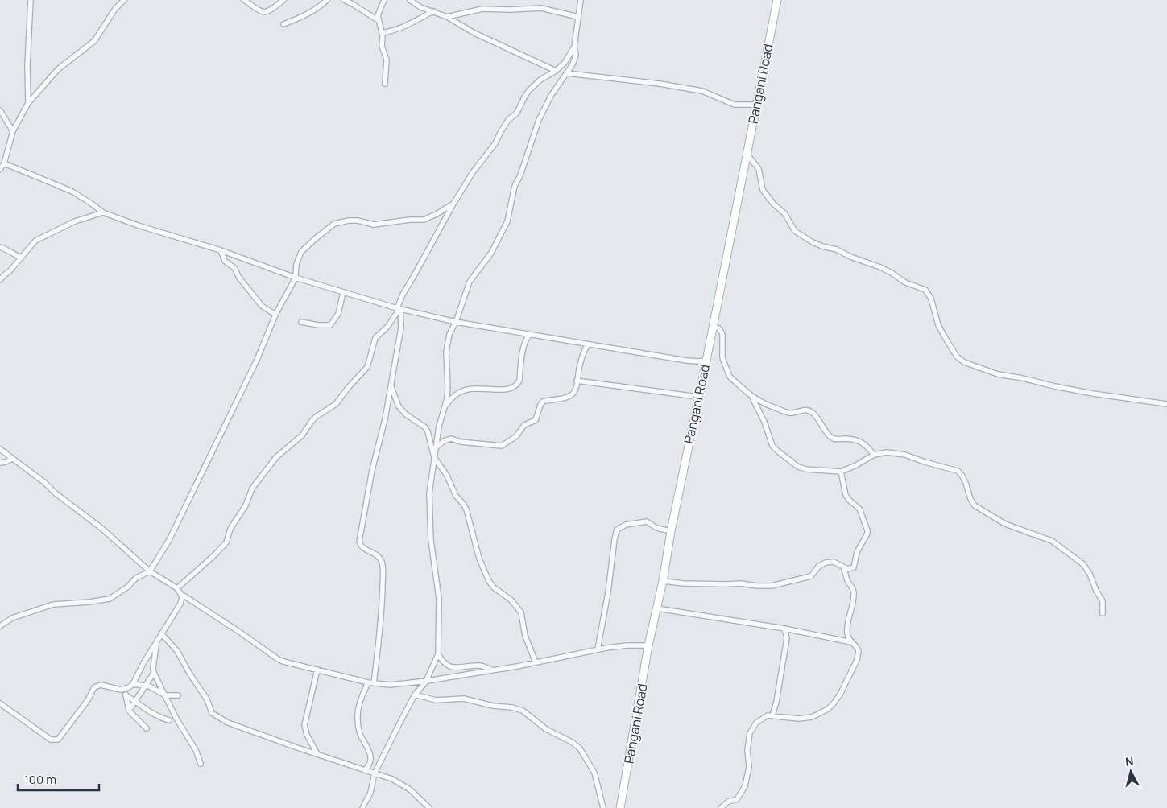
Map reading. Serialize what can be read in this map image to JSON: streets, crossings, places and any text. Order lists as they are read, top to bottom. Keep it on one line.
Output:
{"streets":{"main road":["Pangani Road"]},"scale_bar":"100 m","north":"top"}
